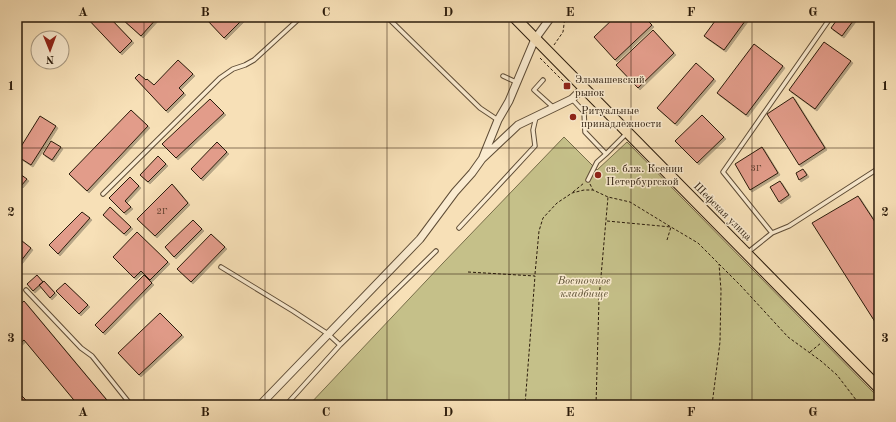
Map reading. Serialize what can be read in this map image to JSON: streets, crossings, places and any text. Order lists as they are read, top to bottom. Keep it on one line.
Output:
{"streets":{"main road":["Шефская улица"]},"parks":["Восточное кладбище"],"places":{"transit":["Эльмашевский рынок"],"other":["Ритуальные принадлежности","св. блж. Ксении Петербургской"]},"house_numbers":["3Г","2Г"],"north":"bottom","grid":{"columns":["A","B","C","D","E","F","G"],"rows":["1","2","3"]}}
